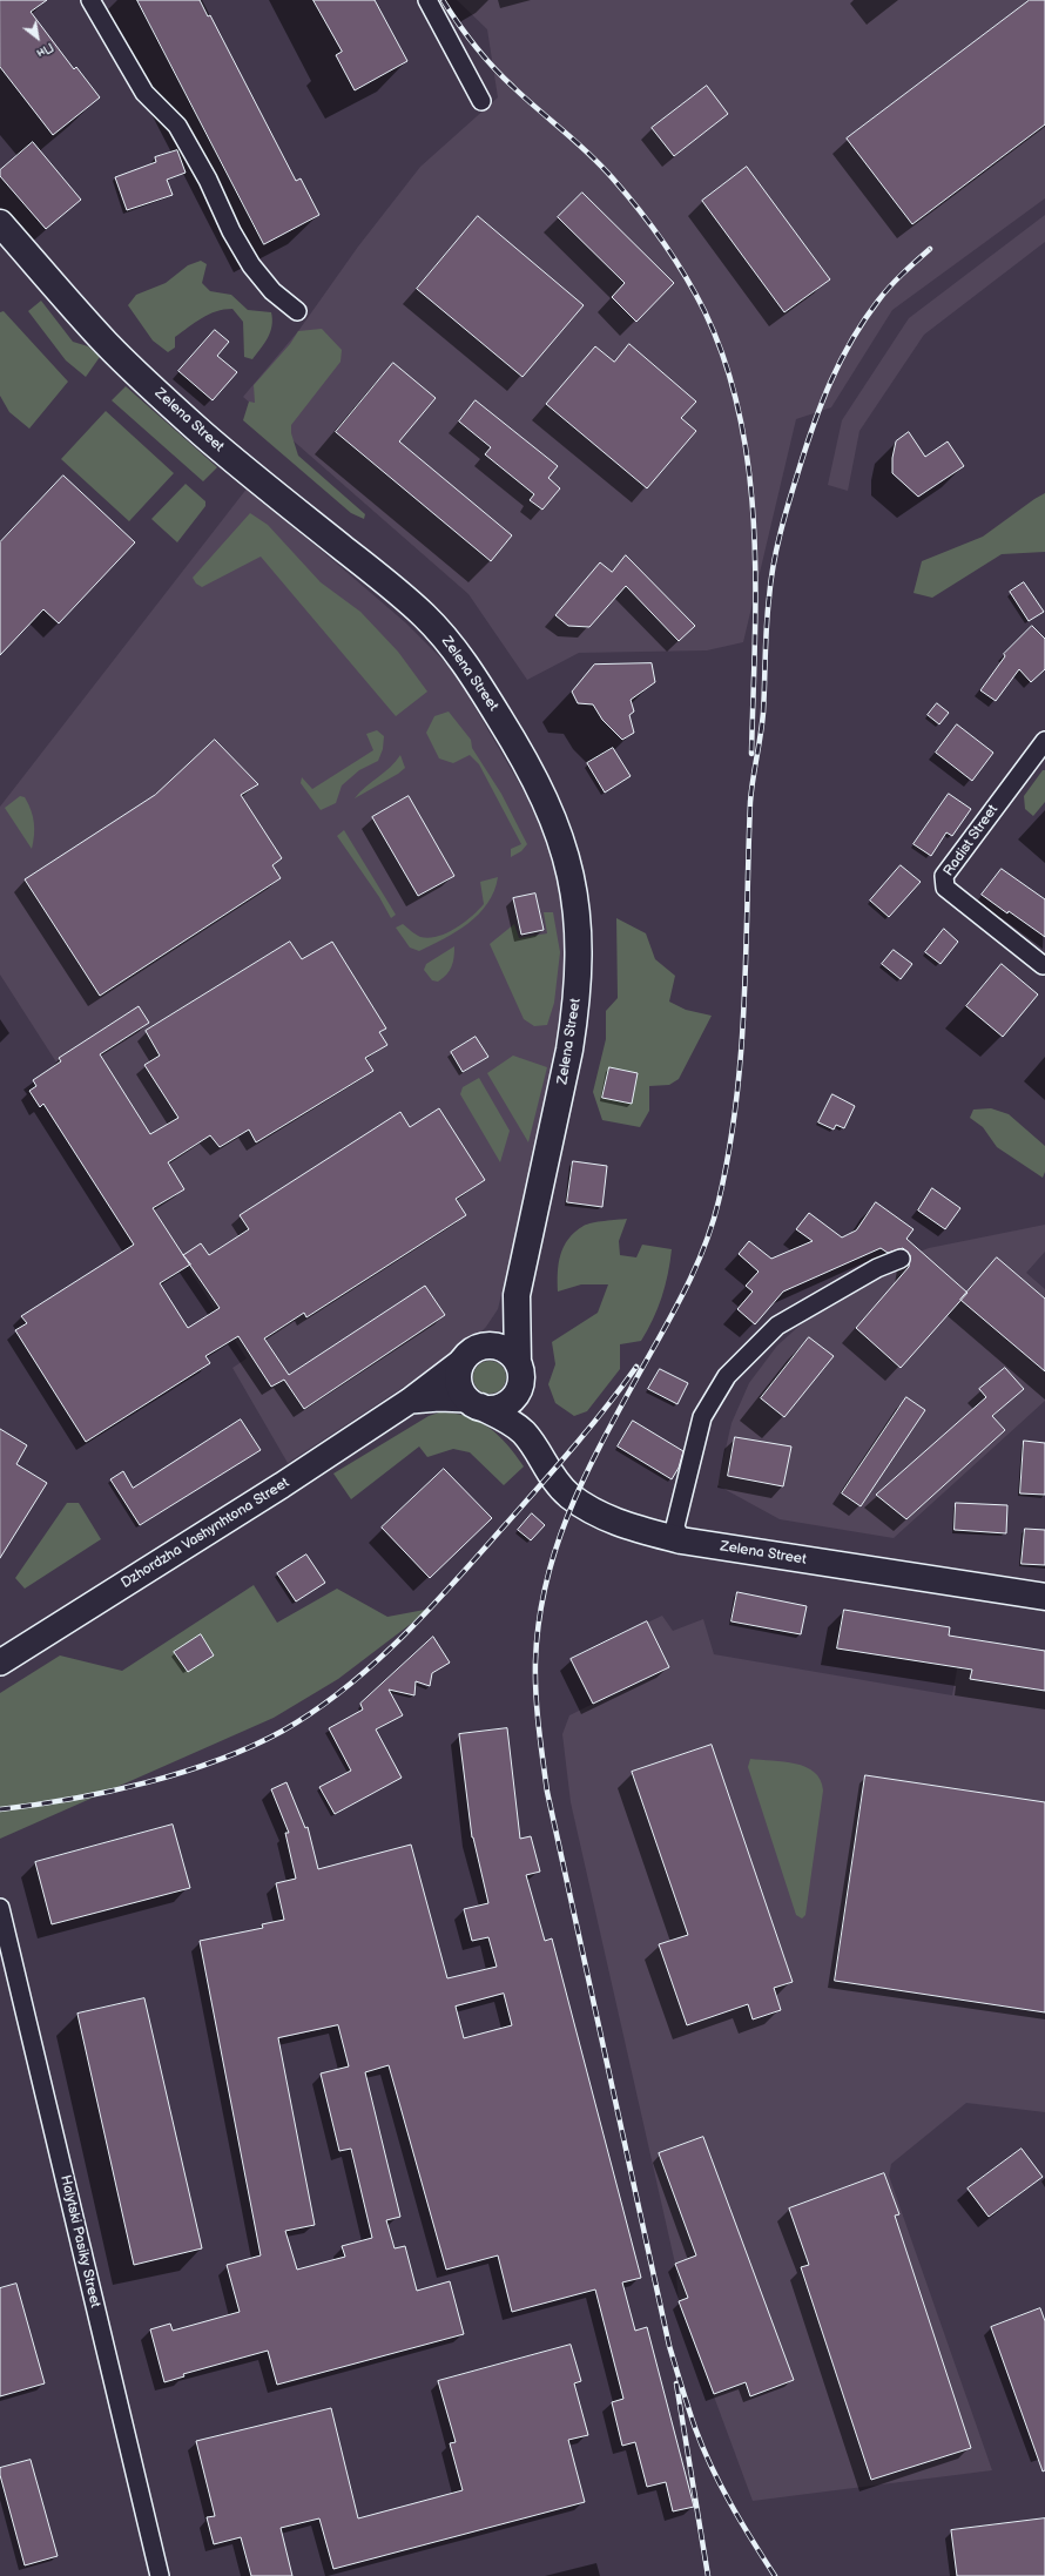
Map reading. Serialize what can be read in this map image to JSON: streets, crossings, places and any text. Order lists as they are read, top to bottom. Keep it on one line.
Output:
{"streets":{"main road":["Zelena Street","Dzhordzha Vashynhtona Street"],"street":["Radist Street","Halytski Pasiky Street"]},"crossings":[["Zelena Street","Dzhordzha Vashynhtona Street"]],"north":"bottom right"}
